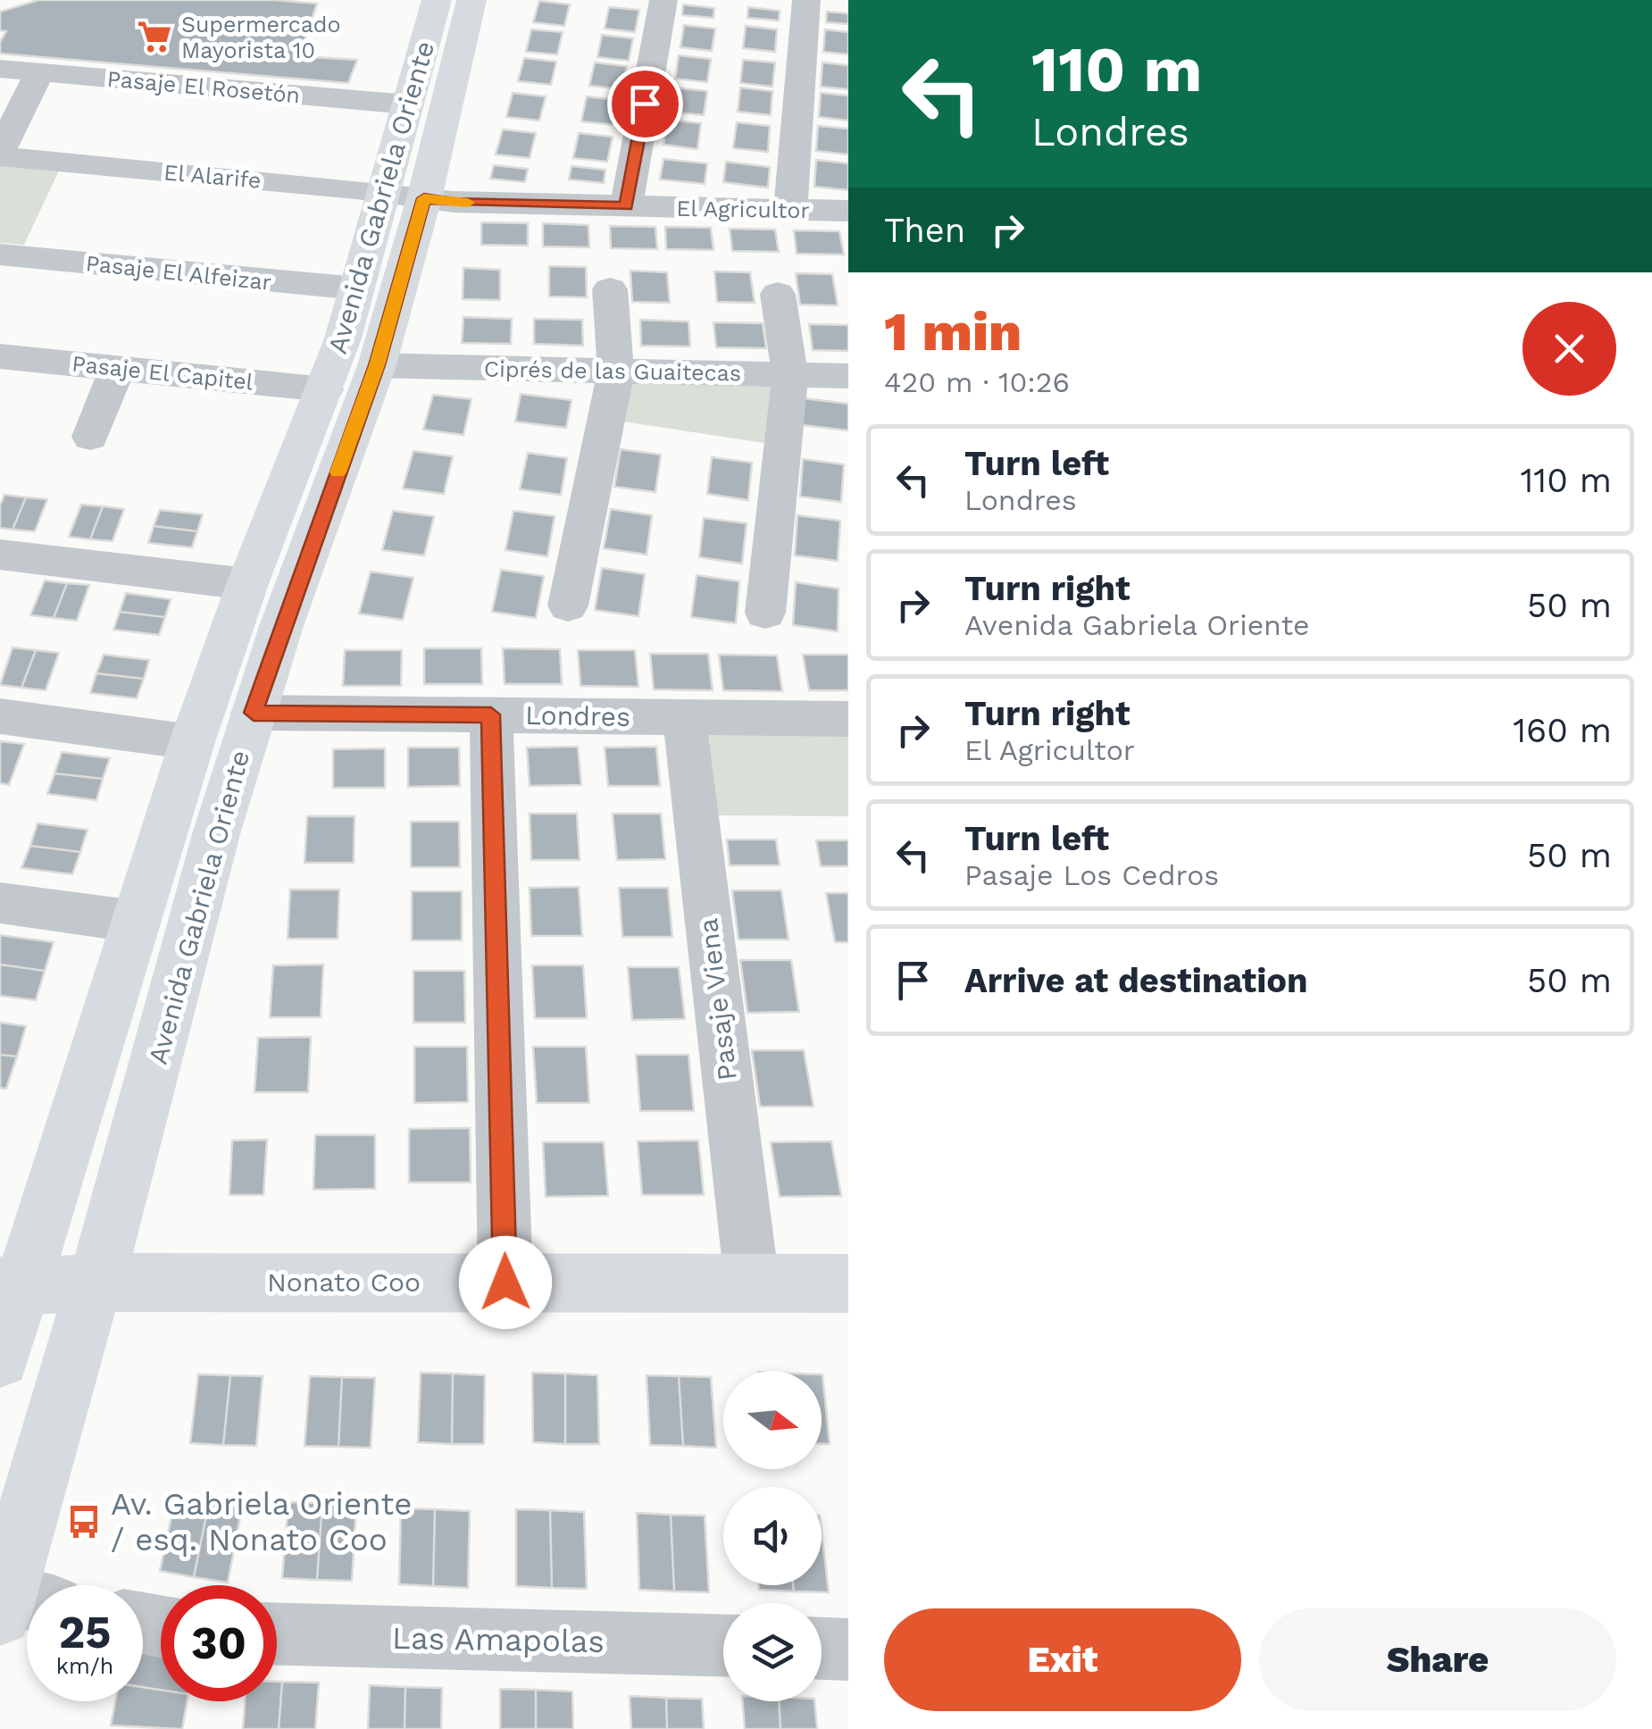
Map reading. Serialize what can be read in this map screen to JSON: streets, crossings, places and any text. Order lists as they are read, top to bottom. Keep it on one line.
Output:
{"streets":{"main road":["Avenida Gabriela Oriente","Nonato Coo"],"street":["Pasaje El Rosetón","El Alarife","El Agricultor","Pasaje El Alfeizar","Ciprés de las Guaitecas","Pasaje El Capitel","Londres","Pasaje Viena","Las Amapolas"]},"crossings":[["Pasaje El Rosetón","Avenida Gabriela Oriente"],["El Alarife","Avenida Gabriela Oriente"],["El Alarife","El Agricultor"],["Avenida Gabriela Oriente","El Agricultor"],["Avenida Gabriela Oriente","Pasaje El Alfeizar"],["Avenida Gabriela Oriente","Ciprés de las Guaitecas"],["Avenida Gabriela Oriente","Pasaje El Capitel"],["Avenida Gabriela Oriente","Londres"],["Avenida Gabriela Oriente","Nonato Coo"],["Londres","Pasaje Viena"],["Pasaje Viena","Nonato Coo"]],"places":{"supermarket":["Supermercado Mayorista 10"],"bus stop":["Av. Gabriela Oriente / esq. Nonato Coo"]},"north":"right","page":{"turn":["110 m","Londres"],"then":"Then","heading":["1 min","420 m · 10:26"],"list":[{"name":"Turn left","note":"Londres","value":"110 m"},{"name":"Turn right","note":"Avenida Gabriela Oriente","value":"50 m"},{"name":"Turn right","note":"El Agricultor","value":"160 m"},{"name":"Turn left","note":"Pasaje Los Cedros","value":"50 m"},{"name":"Arrive at destination","value":"50 m"}],"speed":"25 km/h","limit":"30","buttons":["Exit","Share"]}}
